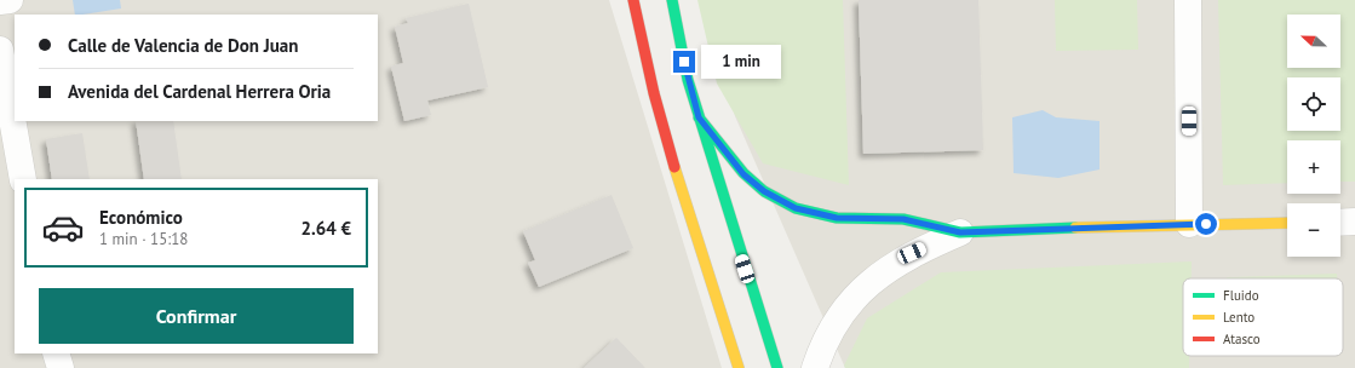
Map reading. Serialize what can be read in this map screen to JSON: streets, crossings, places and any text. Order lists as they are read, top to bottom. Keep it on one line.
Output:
{"legend":["Fluido","Lento","Atasco"],"north":"left","page":{"map_buttons":["+","−"],"banner":["Calle de Valencia de Don Juan","Avenida del Cardenal Herrera Oria"],"bubble":"1 min","list":[{"name":"Económico","note":"1 min · 15:18","value":"2.64 €"}],"buttons":"Confirmar"}}
